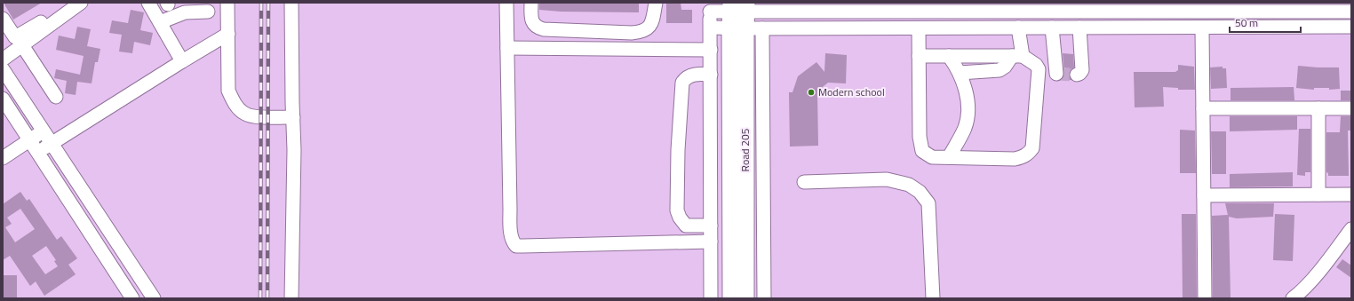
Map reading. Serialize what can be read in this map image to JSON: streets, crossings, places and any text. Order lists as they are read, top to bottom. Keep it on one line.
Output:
{"streets":{"main road":["Road 205"]},"places":["Modern school"],"scale_bar":"50 m"}
